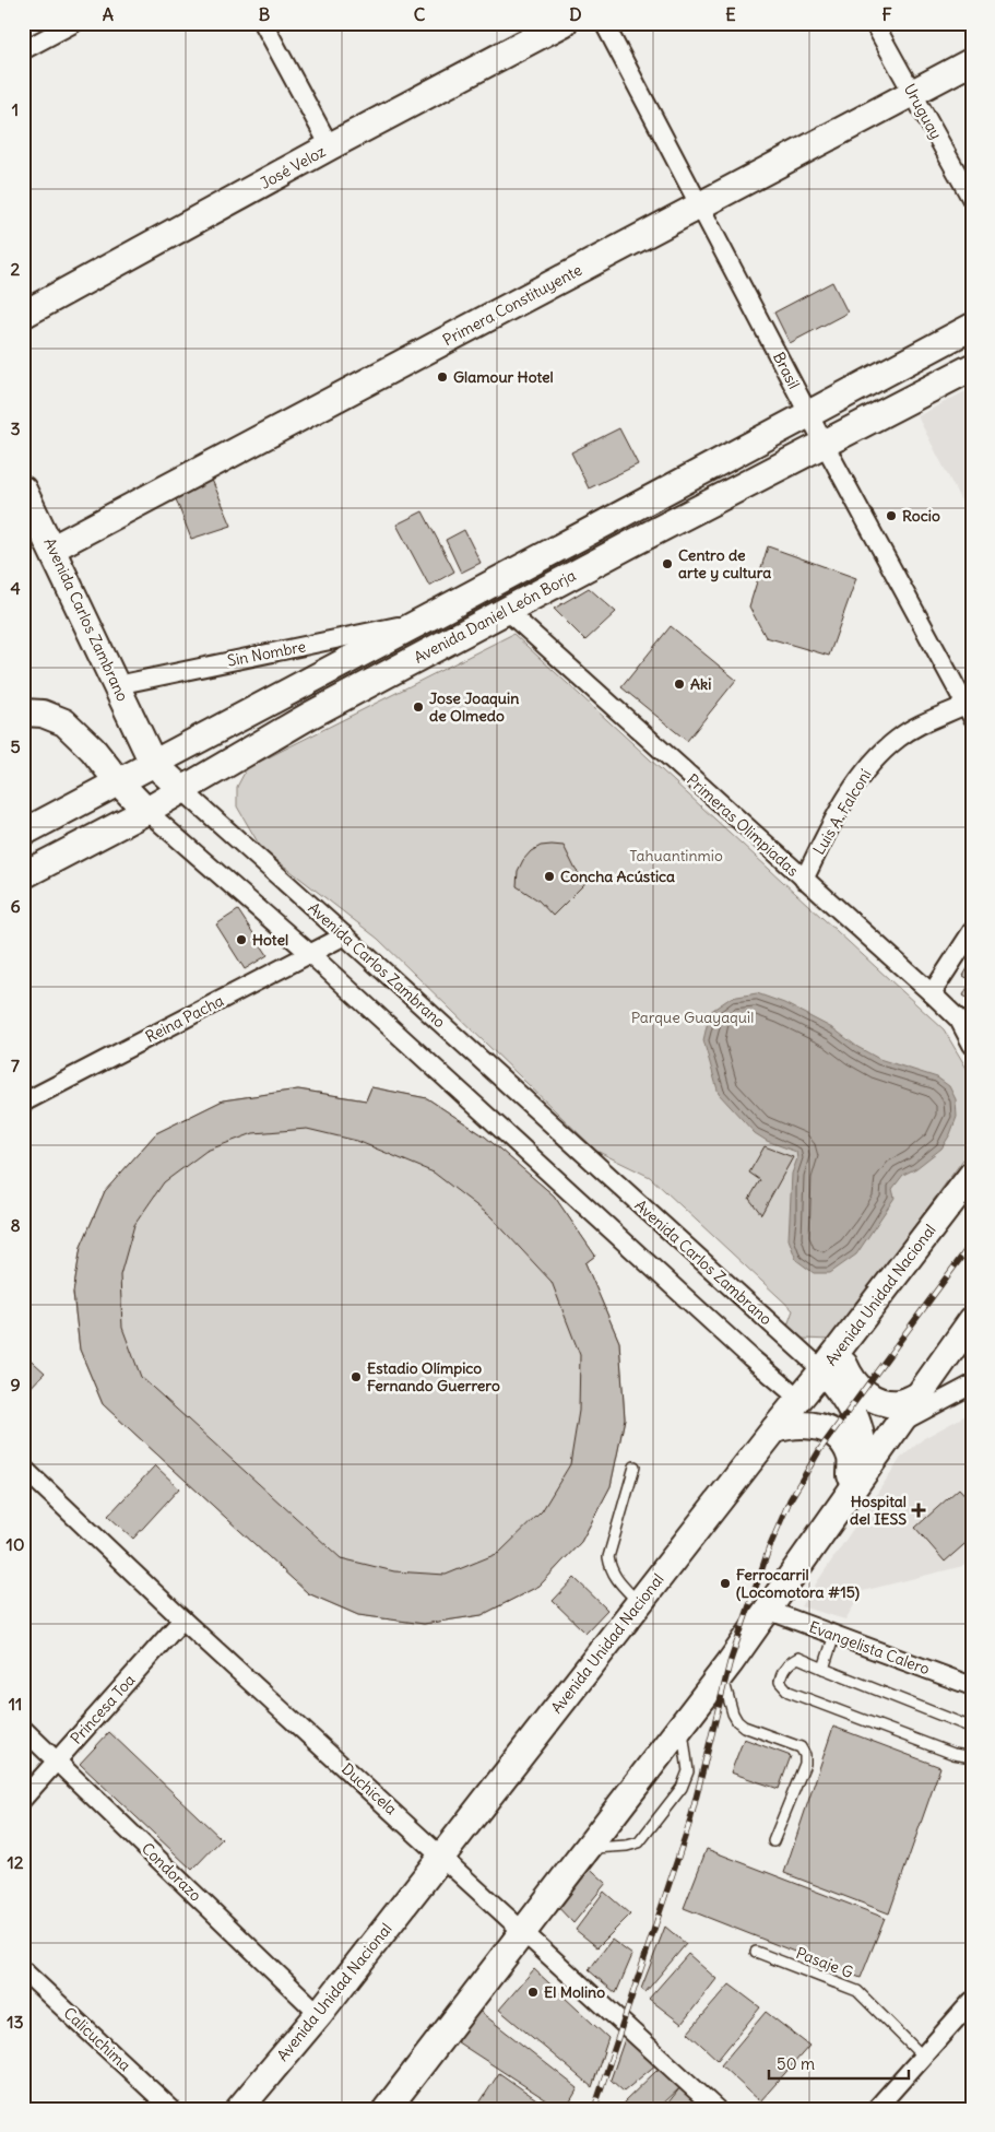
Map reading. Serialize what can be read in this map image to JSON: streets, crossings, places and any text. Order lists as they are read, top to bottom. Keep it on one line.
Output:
{"streets":{"street":["Uruguay","José Veloz","Primera Constituyente","Brasil","Avenida Daniel León Borja","Avenida Carlos Zambrano","Sin Nombre","Luis A. Falconí","Primeras Olimpiadas","Reina Pacha","Avenida Unidad Nacional","Evangelista Calero","Princesa Toa","Duchicela","Condorazo","Calicuchima"],"lane":["Pasaje G"]},"crossings":[["Uruguay","Primera Constituyente"],["Primera Constituyente","Brasil"],["Primera Constituyente","Avenida Carlos Zambrano"],["Brasil","Avenida Daniel León Borja"],["Brasil","Luis A. Falconí"],["Avenida Daniel León Borja","Avenida Carlos Zambrano"],["Avenida Daniel León Borja","Sin Nombre"],["Avenida Daniel León Borja","Primeras Olimpiadas"],["Avenida Carlos Zambrano","Sin Nombre"],["Avenida Carlos Zambrano","Reina Pacha"],["Avenida Carlos Zambrano","Avenida Unidad Nacional"],["Luis A. Falconí","Primeras Olimpiadas"],["Avenida Unidad Nacional","Duchicela"],["Avenida Unidad Nacional","Condorazo"],["Princesa Toa","Duchicela"],["Princesa Toa","Condorazo"]],"parks":["Tahuantinmio","Parque Guayaquil"],"places":{"other":["Glamour Hotel","Rocio","Centro de arte y cultura","Aki","Jose Joaquin de Olmedo","Concha Acústica","Hotel","Estadio Olímpico Fernando Guerrero","Ferrocarril (Locomotora #15)","El Molino"],"health":["Hospital del IESS"]},"scale_bar":"50 m","grid":{"columns":["A","B","C","D","E","F"],"rows":["1","2","3","4","5","6","7","8","9","10","11","12","13"]}}
